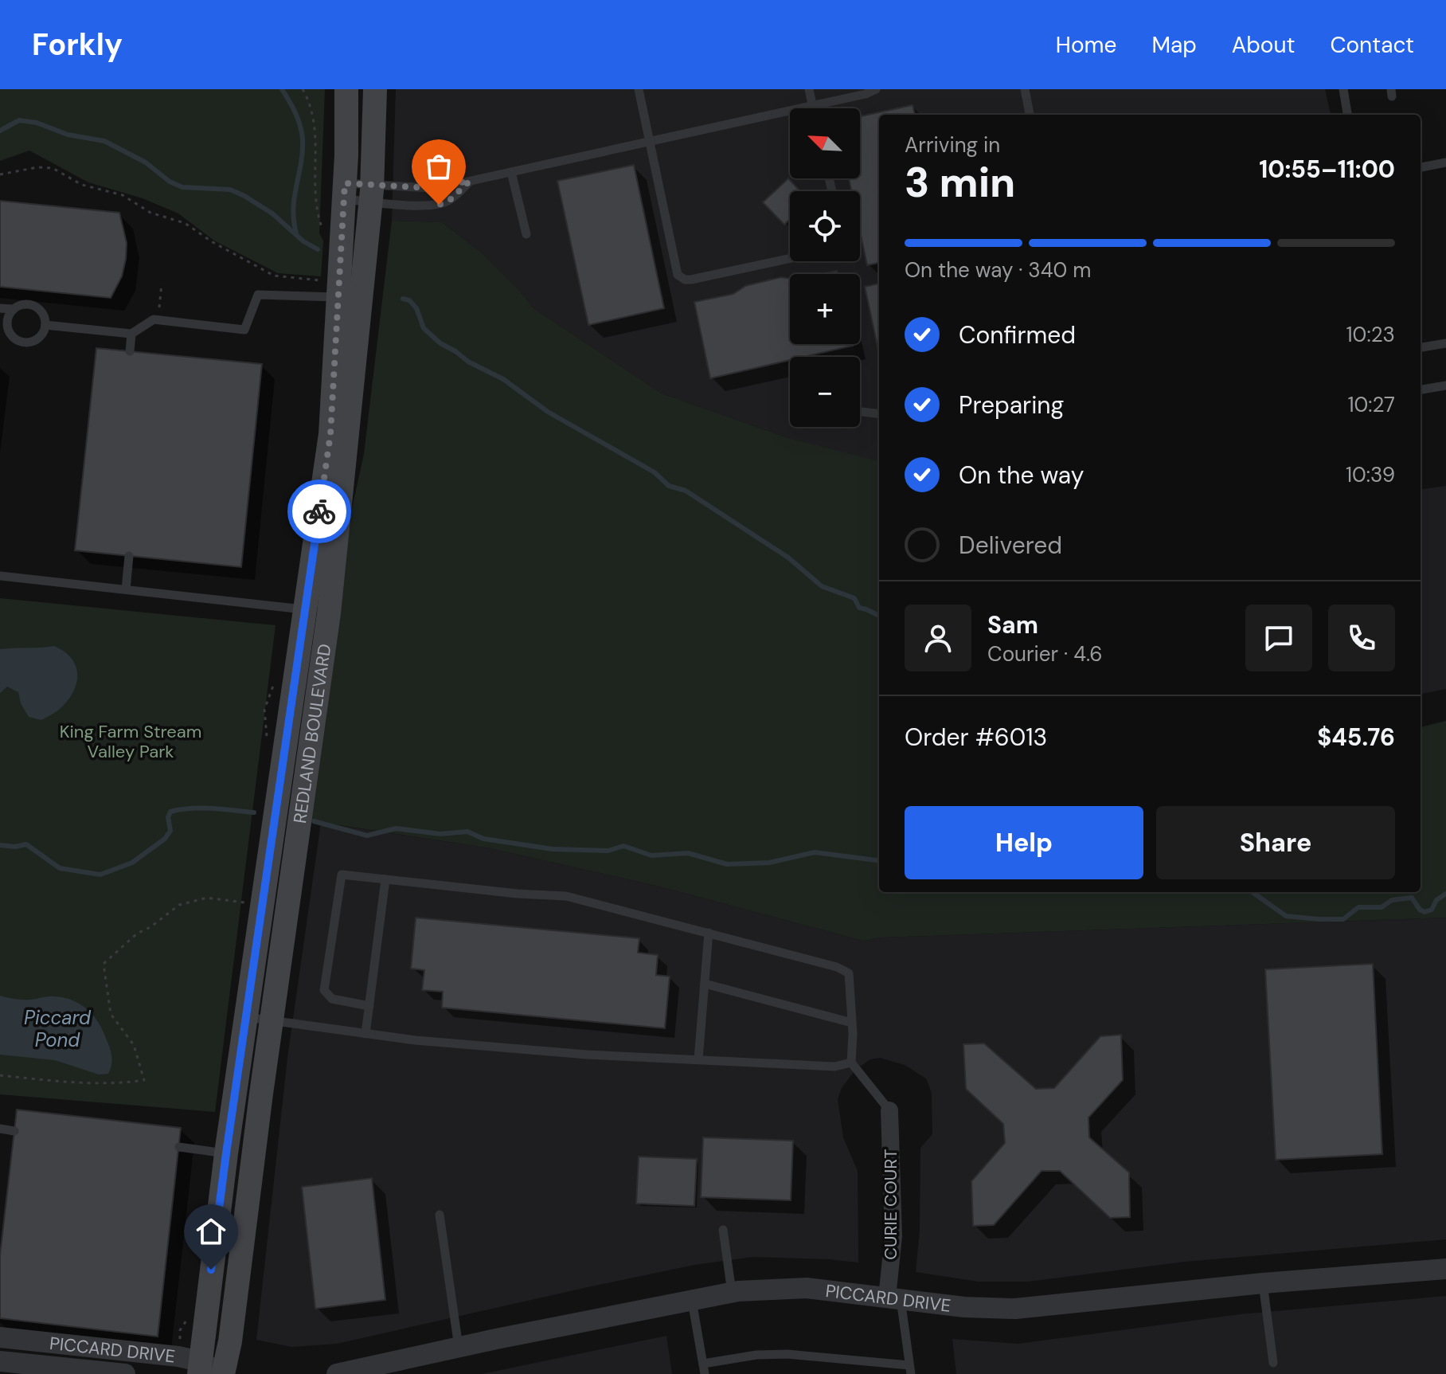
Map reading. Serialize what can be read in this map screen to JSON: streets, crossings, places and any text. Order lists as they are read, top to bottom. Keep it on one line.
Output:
{"streets":{"main road":["REDLAND BOULEVARD"],"street":["CURIE COURT","PICCARD DRIVE"]},"crossings":[["REDLAND BOULEVARD","PICCARD DRIVE"],["CURIE COURT","PICCARD DRIVE"]],"water":["Piccard Pond"],"parks":["King Farm Stream Valley Park"],"north":"top left","page":{"header":"Forkly","nav":["Home","Map","About","Contact"],"map_buttons":["+","−"],"heading":["3 min","Arriving in","10:55–11:00"],"panel":["Sam","Courier · 4.6","Order #6013","$45.76"],"bar":"On the way · 340 m","list":[["Confirmed","10:23"],["Preparing","10:27"],["On the way","10:39"],"Delivered"],"buttons":["Help","Share"]}}
